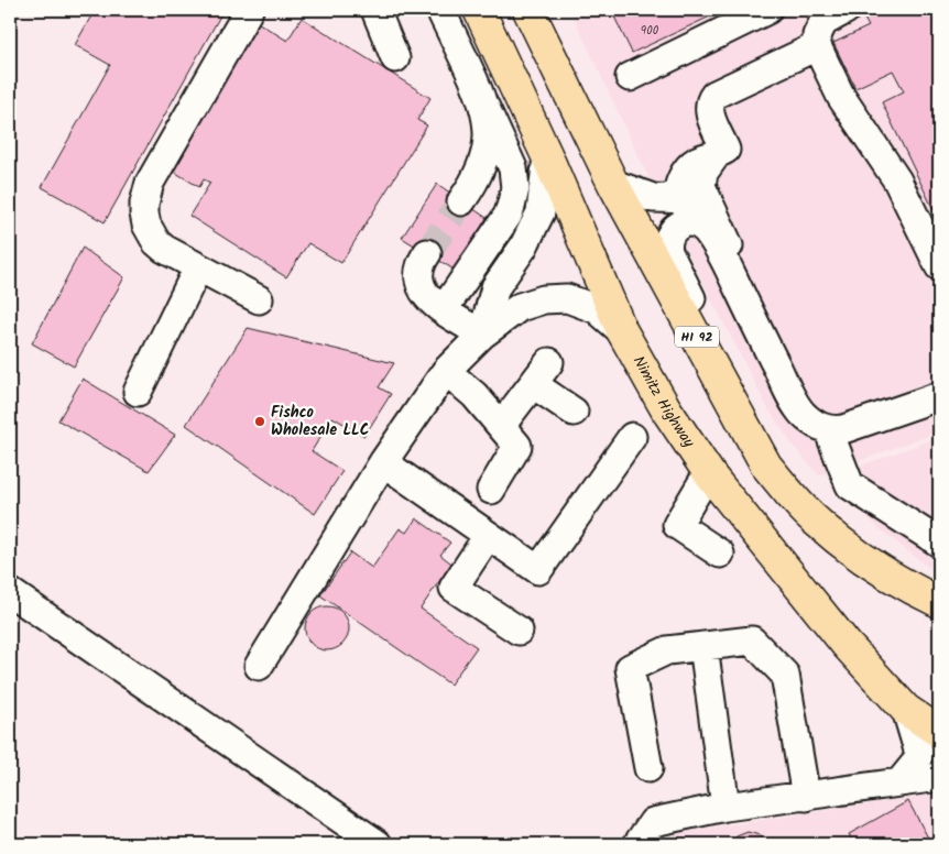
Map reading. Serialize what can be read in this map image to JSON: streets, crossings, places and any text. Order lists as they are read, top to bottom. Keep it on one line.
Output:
{"streets":{"main road":["HI 92","Nimitz Highway"]},"places":["Fishco Wholesale LLC"],"house_numbers":["900"]}
